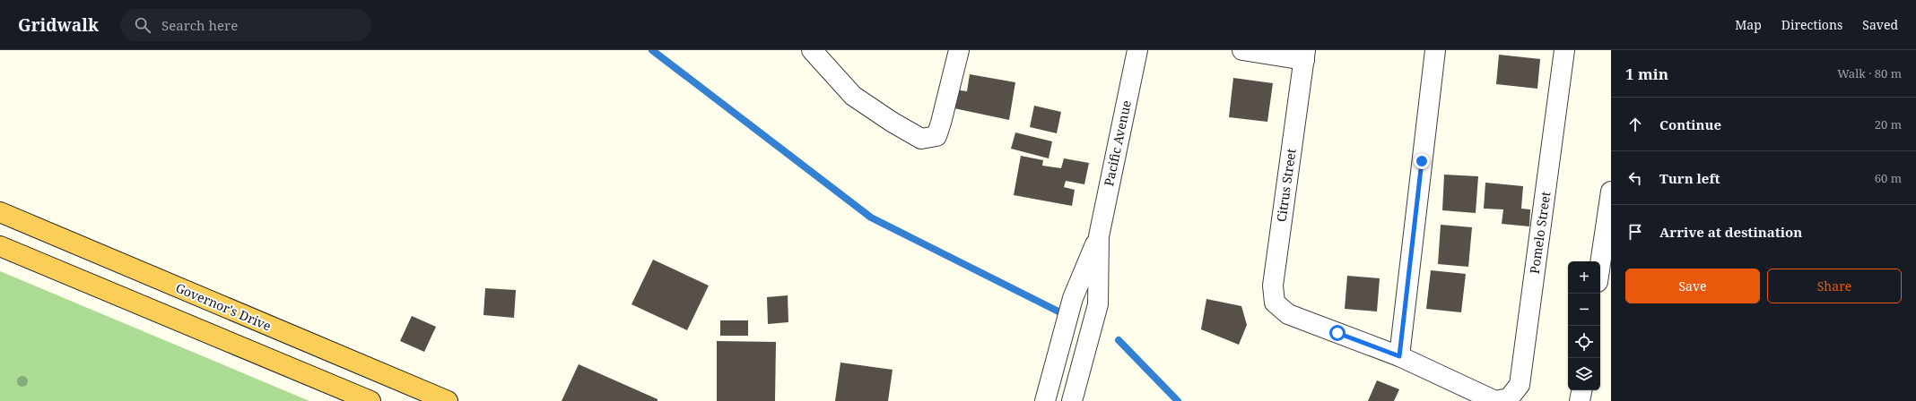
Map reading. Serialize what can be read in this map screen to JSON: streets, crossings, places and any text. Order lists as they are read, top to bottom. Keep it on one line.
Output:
{"streets":{"highway":["Governor's Drive"],"street":["Pacific Avenue","Citrus Street","Pomelo Street"]},"page":{"header":"Gridwalk","search":"Search here","nav":["Map","Directions","Saved"],"heading":["1 min","Walk · 80 m"],"list":[["Continue","20 m"],["Turn left","60 m"],"Arrive at destination"],"buttons":["Save","Share"],"map_buttons":["+","−"]}}
